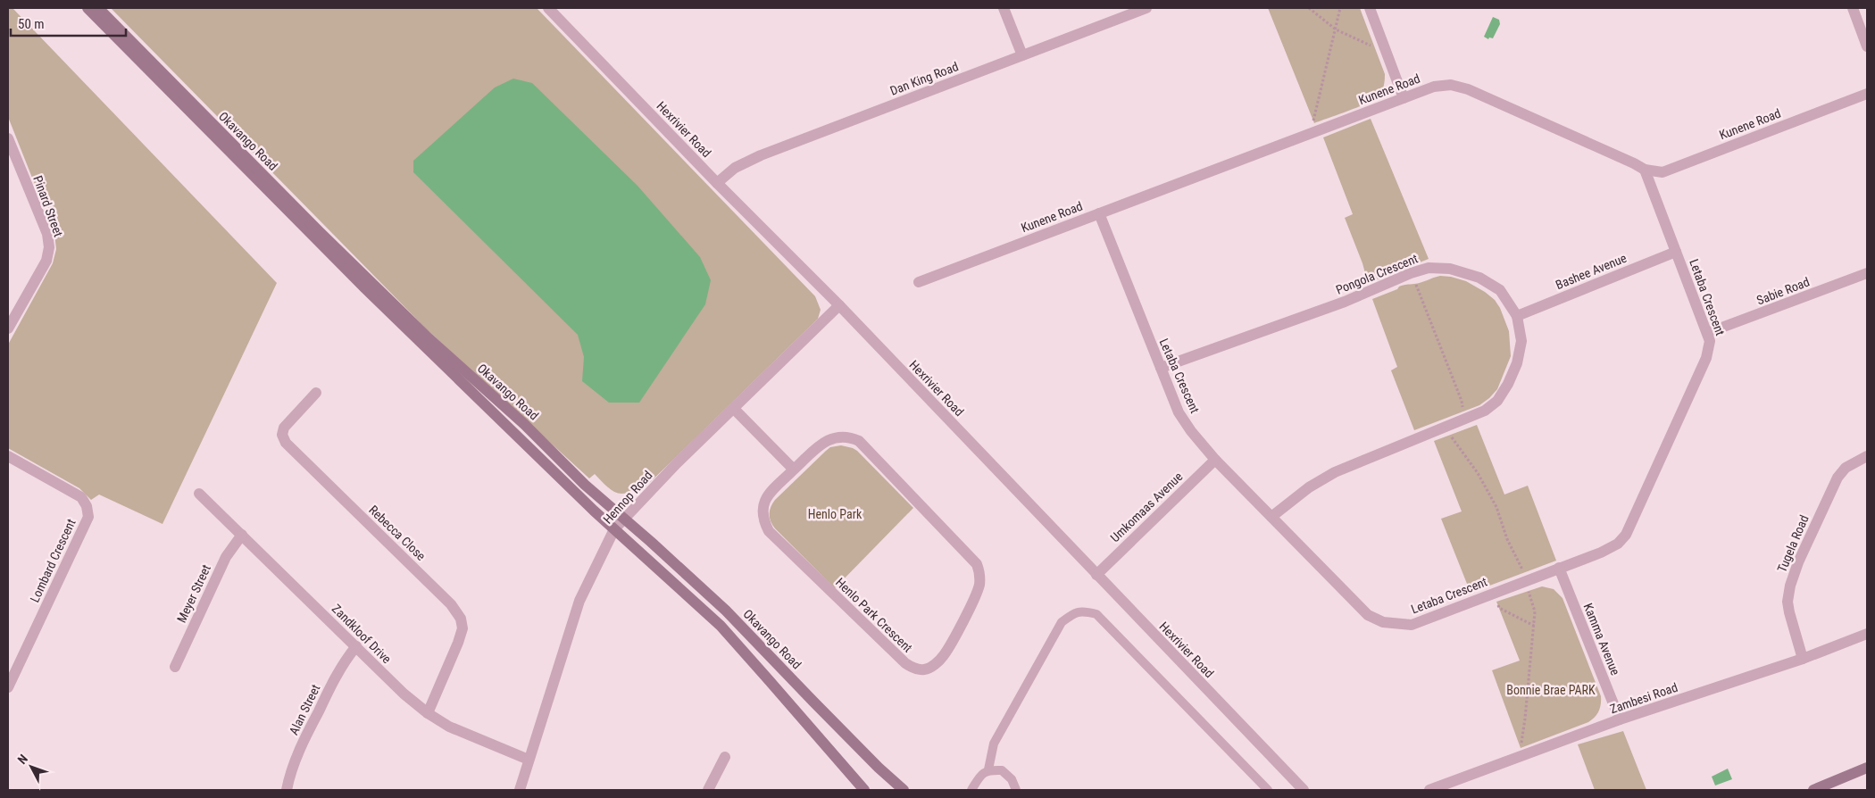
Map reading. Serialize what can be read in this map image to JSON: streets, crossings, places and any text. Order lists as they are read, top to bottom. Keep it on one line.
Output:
{"streets":{"main road":["Okavango Road"],"street":["Dan King Road","Kunene Road","Hexrivier Road","Pinard Street","Bashee Avenue","Pongola Crescent","Sabie Road","Letaba Crescent","Hennop Road","Umkomaas Avenue","Rebecca Close","Tugela Road","Lombard Crescent","Meyer Street","Henlo Park Crescent","Zandkloof Drive","Kamma Avenue","Zambesi Road","Alan Street"]},"crossings":[["Dan King Road","Hexrivier Road"],["Kunene Road","Letaba Crescent"],["Hexrivier Road","Hennop Road"],["Hexrivier Road","Umkomaas Avenue"],["Okavango Road","Hennop Road"],["Bashee Avenue","Pongola Crescent"],["Bashee Avenue","Letaba Crescent"],["Pongola Crescent","Letaba Crescent"],["Sabie Road","Letaba Crescent"],["Letaba Crescent","Umkomaas Avenue"],["Letaba Crescent","Kamma Avenue"],["Hennop Road","Zandkloof Drive"],["Rebecca Close","Zandkloof Drive"],["Tugela Road","Zambesi Road"],["Meyer Street","Zandkloof Drive"],["Zandkloof Drive","Alan Street"],["Kamma Avenue","Zambesi Road"]],"parks":["Henlo Park","Bonnie Brae PARK"],"scale_bar":"50 m","north":"top left"}
